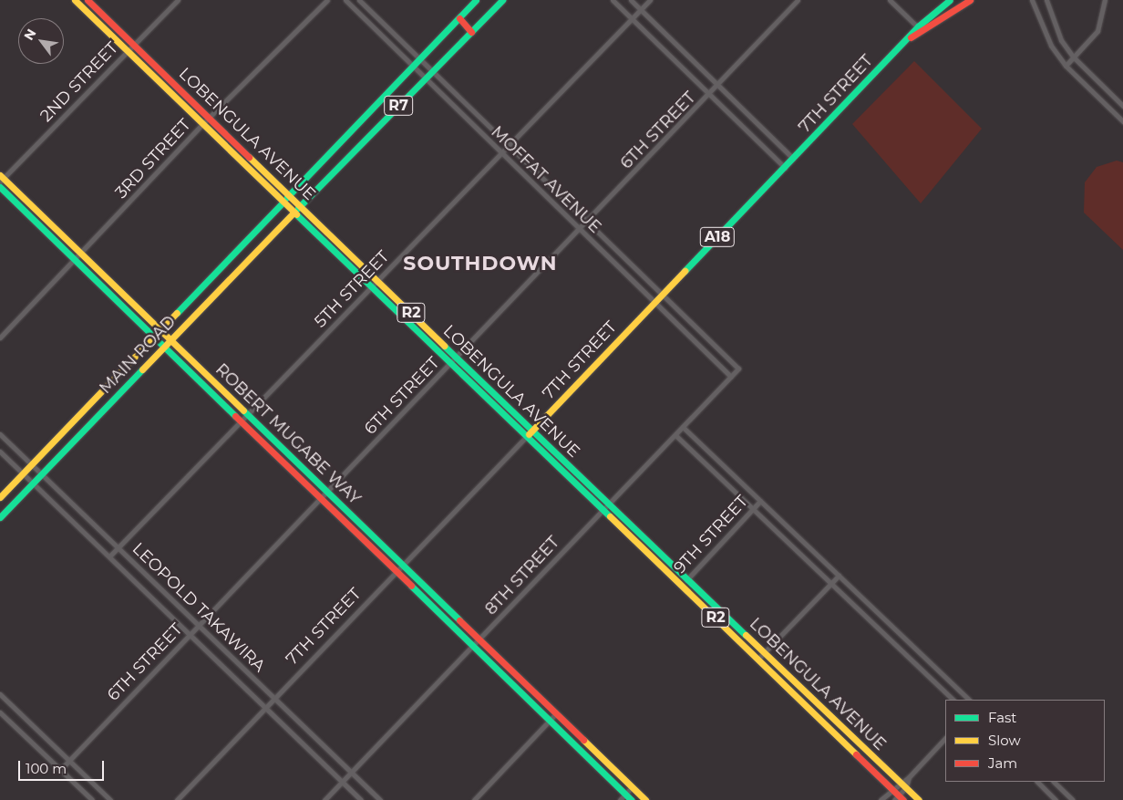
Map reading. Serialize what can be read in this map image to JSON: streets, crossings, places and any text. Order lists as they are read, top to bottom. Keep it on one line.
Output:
{"streets":{"main road":["7TH STREET","R7","LOBENGULA AVENUE","A18","R2","MAIN ROAD","ROBERT MUGABE WAY"],"street":["2ND STREET","6TH STREET","3RD STREET","MOFFAT AVENUE","5TH STREET","9TH STREET","8TH STREET","LEOPOLD TAKAWIRA"]},"crossings":[["2ND STREET","LOBENGULA AVENUE"],["2ND STREET","ROBERT MUGABE WAY"],["7TH STREET","LOBENGULA AVENUE"],["7TH STREET","MOFFAT AVENUE"],["7TH STREET","ROBERT MUGABE WAY"],["7TH STREET","LEOPOLD TAKAWIRA"],["R7","LOBENGULA AVENUE"],["R7","MOFFAT AVENUE"],["R7","MAIN ROAD"],["6TH STREET","LOBENGULA AVENUE"],["6TH STREET","MOFFAT AVENUE"],["6TH STREET","ROBERT MUGABE WAY"],["6TH STREET","LEOPOLD TAKAWIRA"],["LOBENGULA AVENUE","3RD STREET"],["LOBENGULA AVENUE","5TH STREET"],["LOBENGULA AVENUE","MAIN ROAD"],["LOBENGULA AVENUE","9TH STREET"],["LOBENGULA AVENUE","8TH STREET"],["3RD STREET","ROBERT MUGABE WAY"],["MOFFAT AVENUE","5TH STREET"],["MOFFAT AVENUE","8TH STREET"],["5TH STREET","ROBERT MUGABE WAY"],["5TH STREET","LEOPOLD TAKAWIRA"],["MAIN ROAD","ROBERT MUGABE WAY"],["MAIN ROAD","LEOPOLD TAKAWIRA"],["ROBERT MUGABE WAY","8TH STREET"],["8TH STREET","LEOPOLD TAKAWIRA"]],"districts":["SOUTHDOWN"],"legend":["Fast","Slow","Jam"],"scale_bar":"100 m","north":"top left"}
